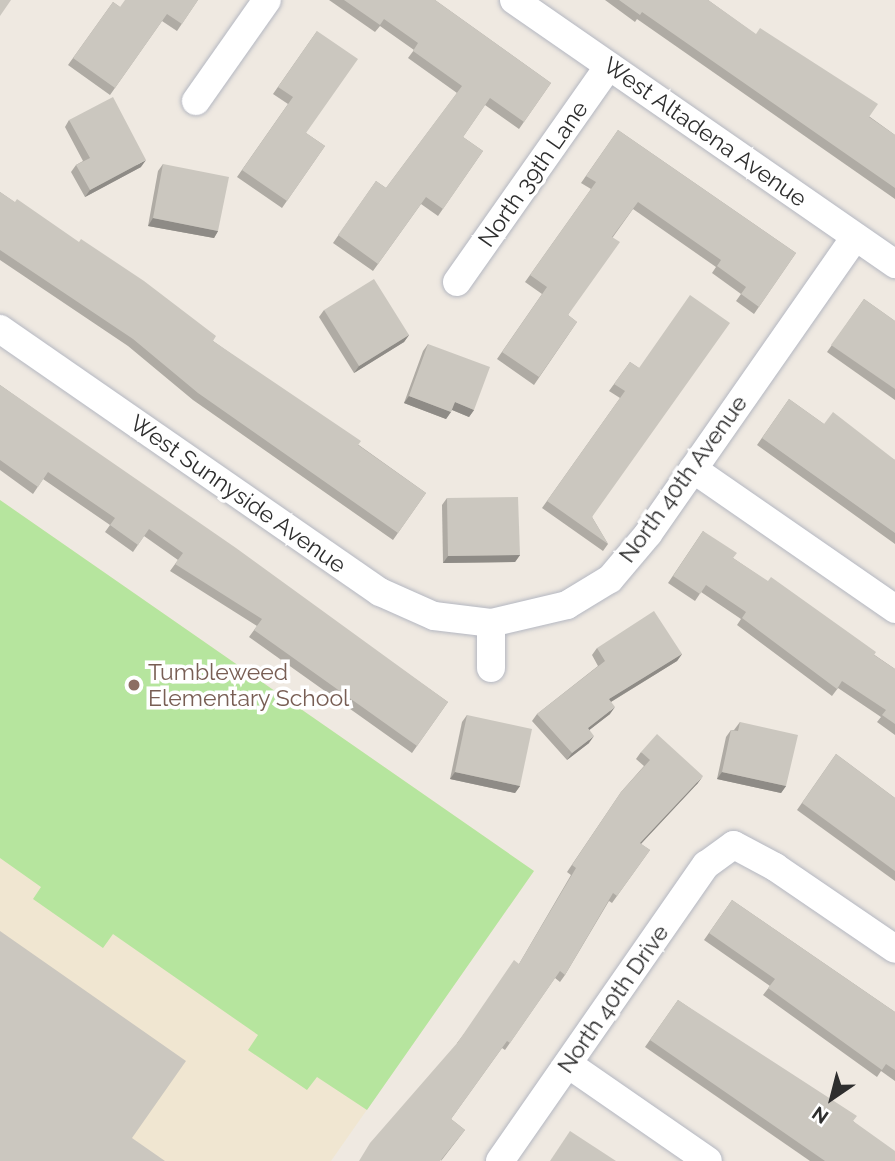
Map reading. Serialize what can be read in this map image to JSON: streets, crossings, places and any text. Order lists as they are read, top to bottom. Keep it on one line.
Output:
{"streets":{"street":["West Altadena Avenue","North 39th Lane","North 40th Avenue","West Sunnyside Avenue","North 40th Drive"]},"crossings":[["West Altadena Avenue","North 39th Lane"],["West Altadena Avenue","North 40th Avenue"],["North 40th Avenue","West Sunnyside Avenue"]],"places":["Tumbleweed Elementary School"],"north":"bottom left"}
